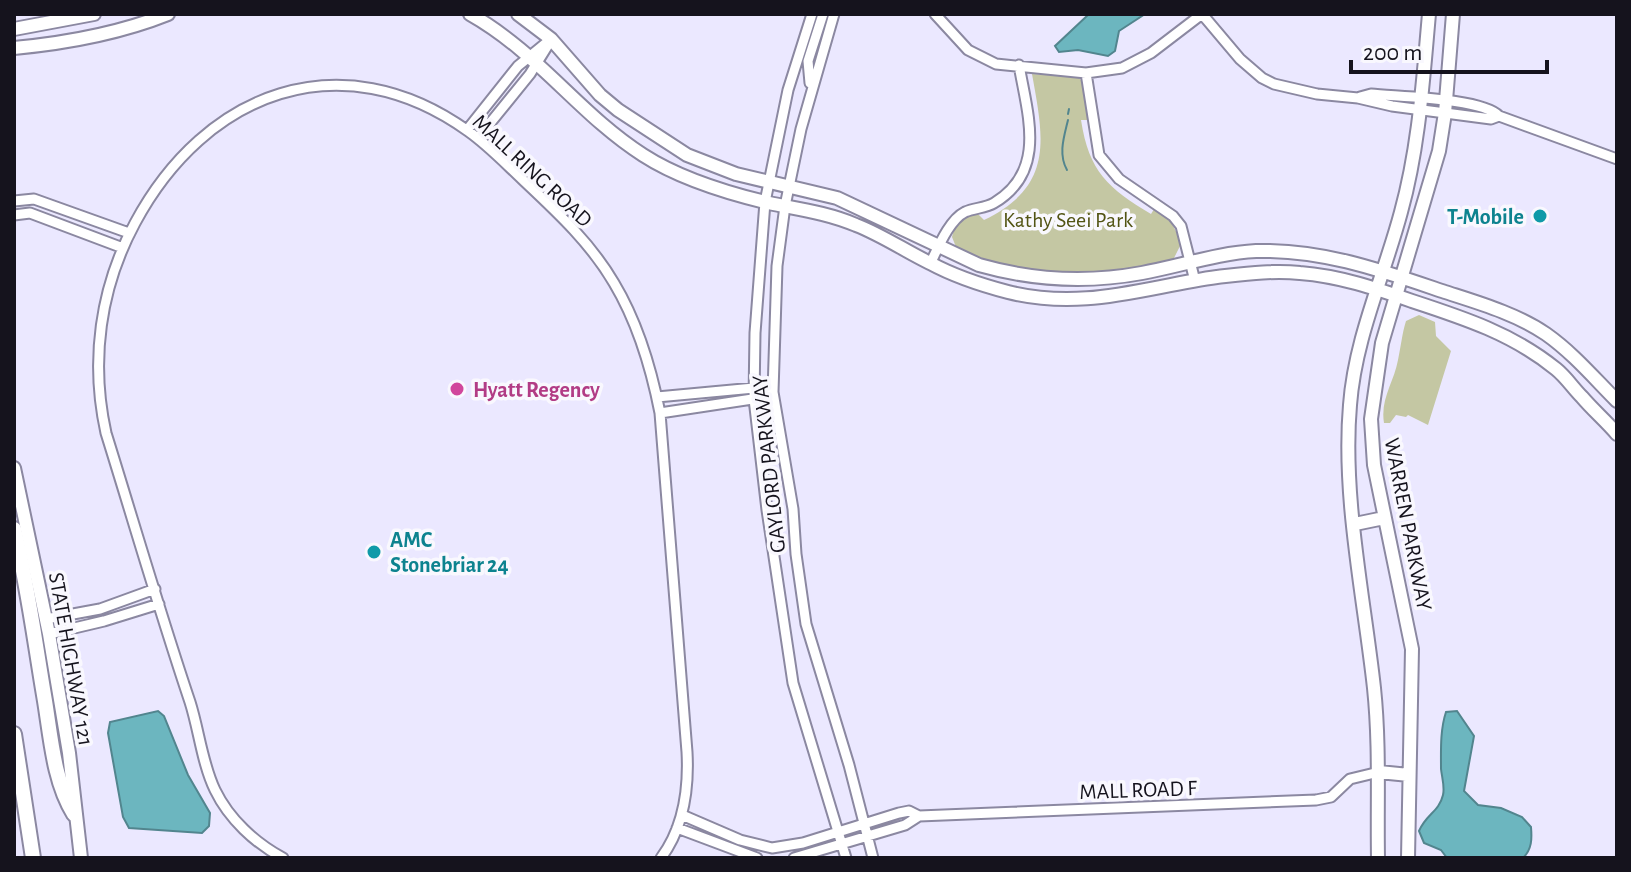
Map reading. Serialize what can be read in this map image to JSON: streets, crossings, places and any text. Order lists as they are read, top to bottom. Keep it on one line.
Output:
{"streets":{"main road":["WARREN PARKWAY","STATE HIGHWAY 121"],"street":["MALL RING ROAD","GAYLORD PARKWAY","MALL ROAD F"]},"crossings":[["MALL RING ROAD","MALL ROAD F"],["GAYLORD PARKWAY","MALL ROAD F"],["WARREN PARKWAY","MALL ROAD F"]],"parks":["Kathy Seei Park"],"places":["T-Mobile","Hyatt Regency","AMC Stonebriar 24"],"scale_bar":"200 m"}
